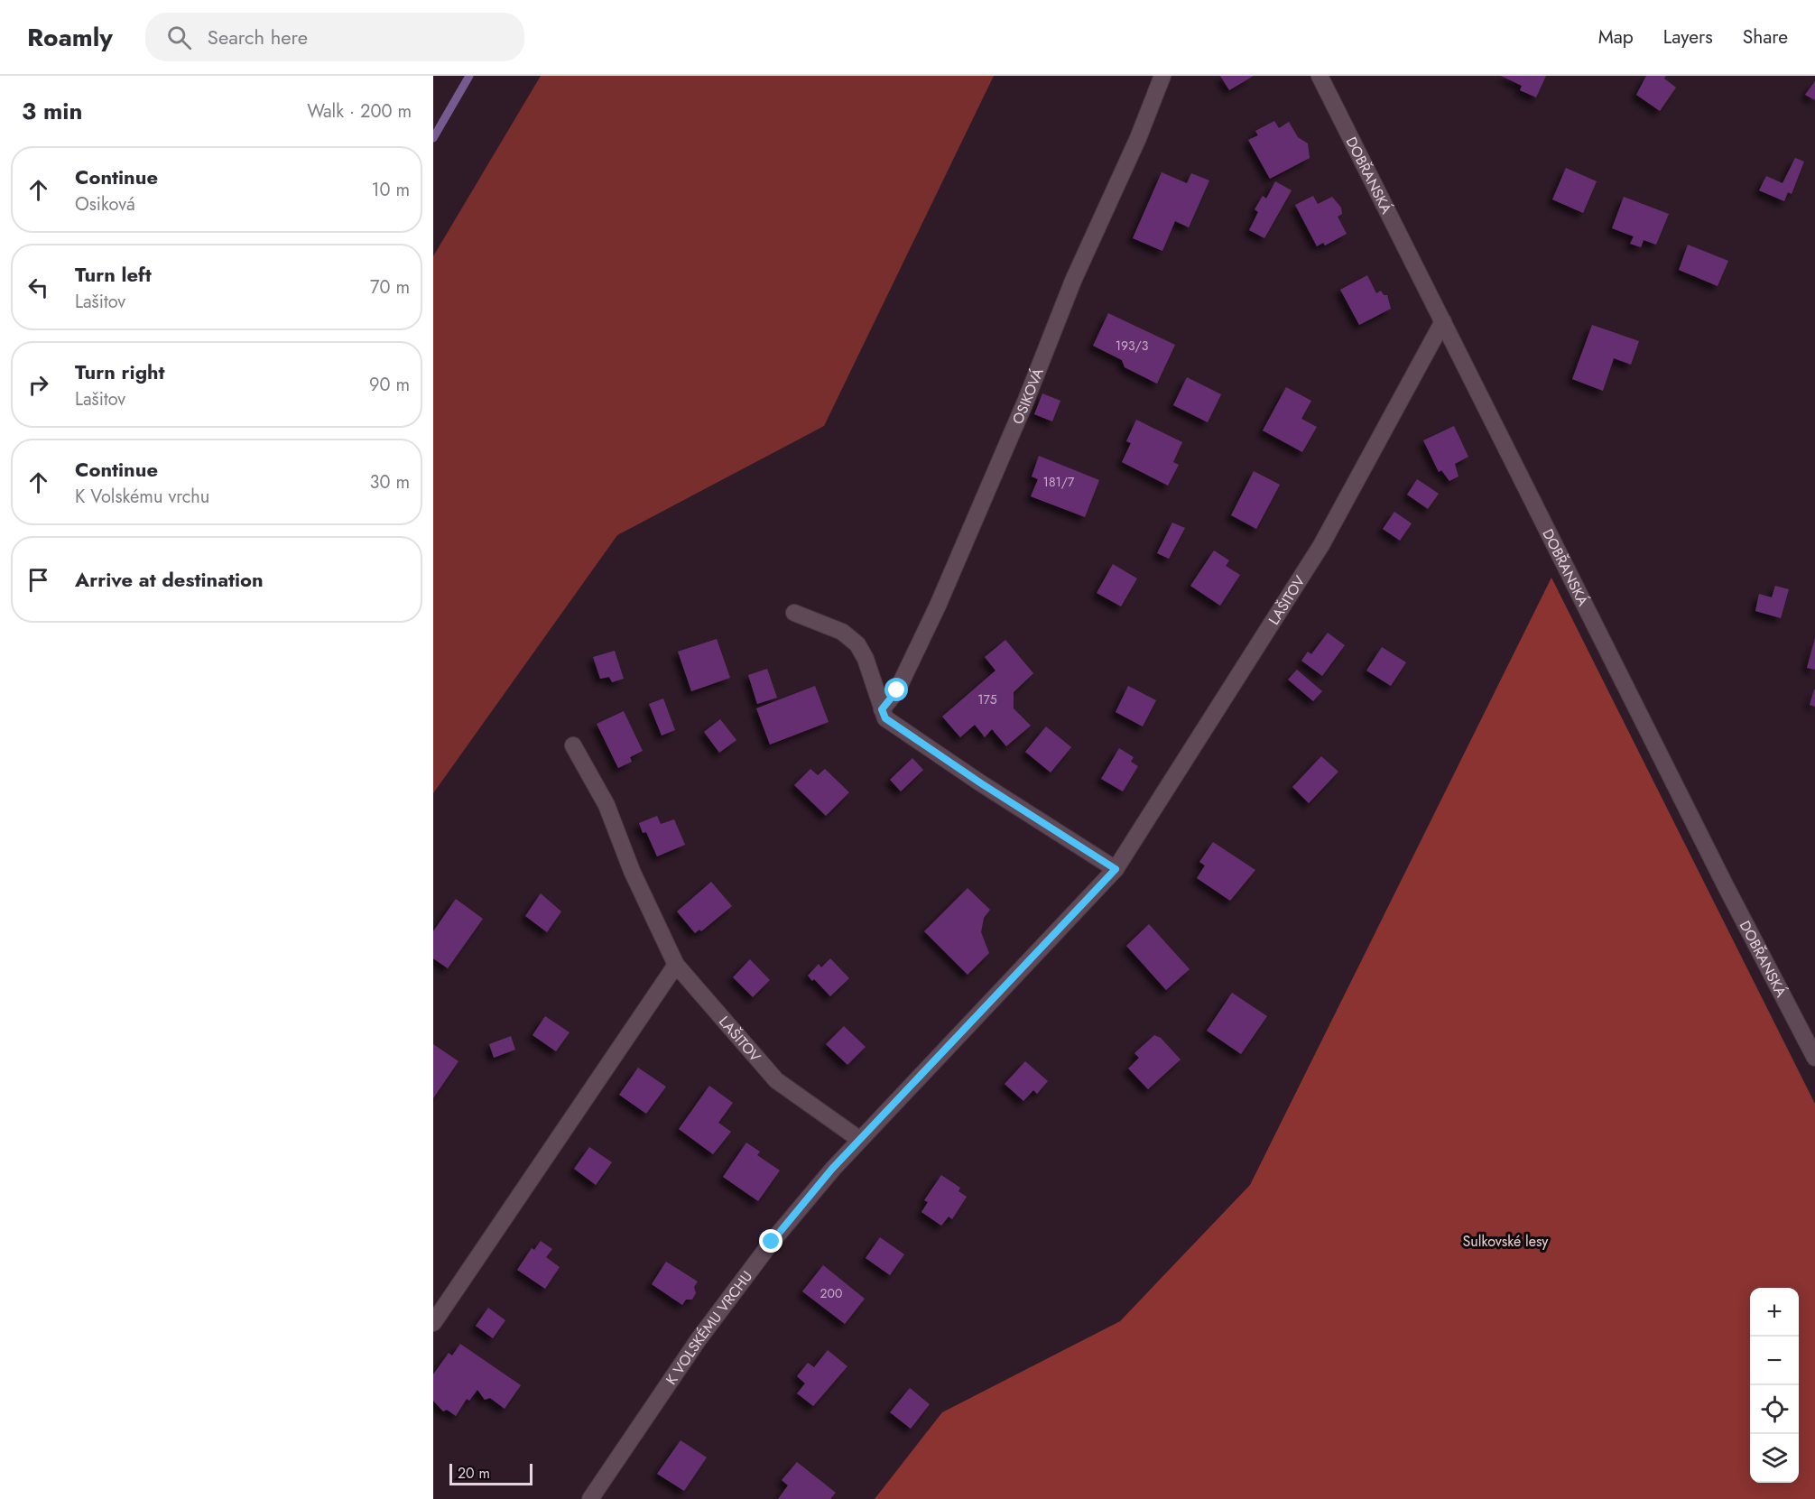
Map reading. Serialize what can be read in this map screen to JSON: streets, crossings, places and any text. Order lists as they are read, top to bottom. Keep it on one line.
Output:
{"streets":{"street":["DOBŘANSKÁ","OSIKOVÁ","LAŠITOV","K VOLSKÉMU VRCHU"]},"crossings":[["DOBŘANSKÁ","LAŠITOV"],["LAŠITOV","K VOLSKÉMU VRCHU"]],"parks":["Sulkovské lesy"],"house_numbers":["193/3","181/7","175","200"],"scale_bar":"20 m","page":{"header":"Roamly","search":"Search here","nav":["Map","Layers","Share"],"heading":["3 min","Walk · 200 m"],"list":[["Continue","Osiková","10 m"],["Turn left","Lašitov","70 m"],["Turn right","Lašitov","90 m"],["Continue","K Volskému vrchu","30 m"],"Arrive at destination"],"map_buttons":["+","−"],"scale":"20 m"}}
